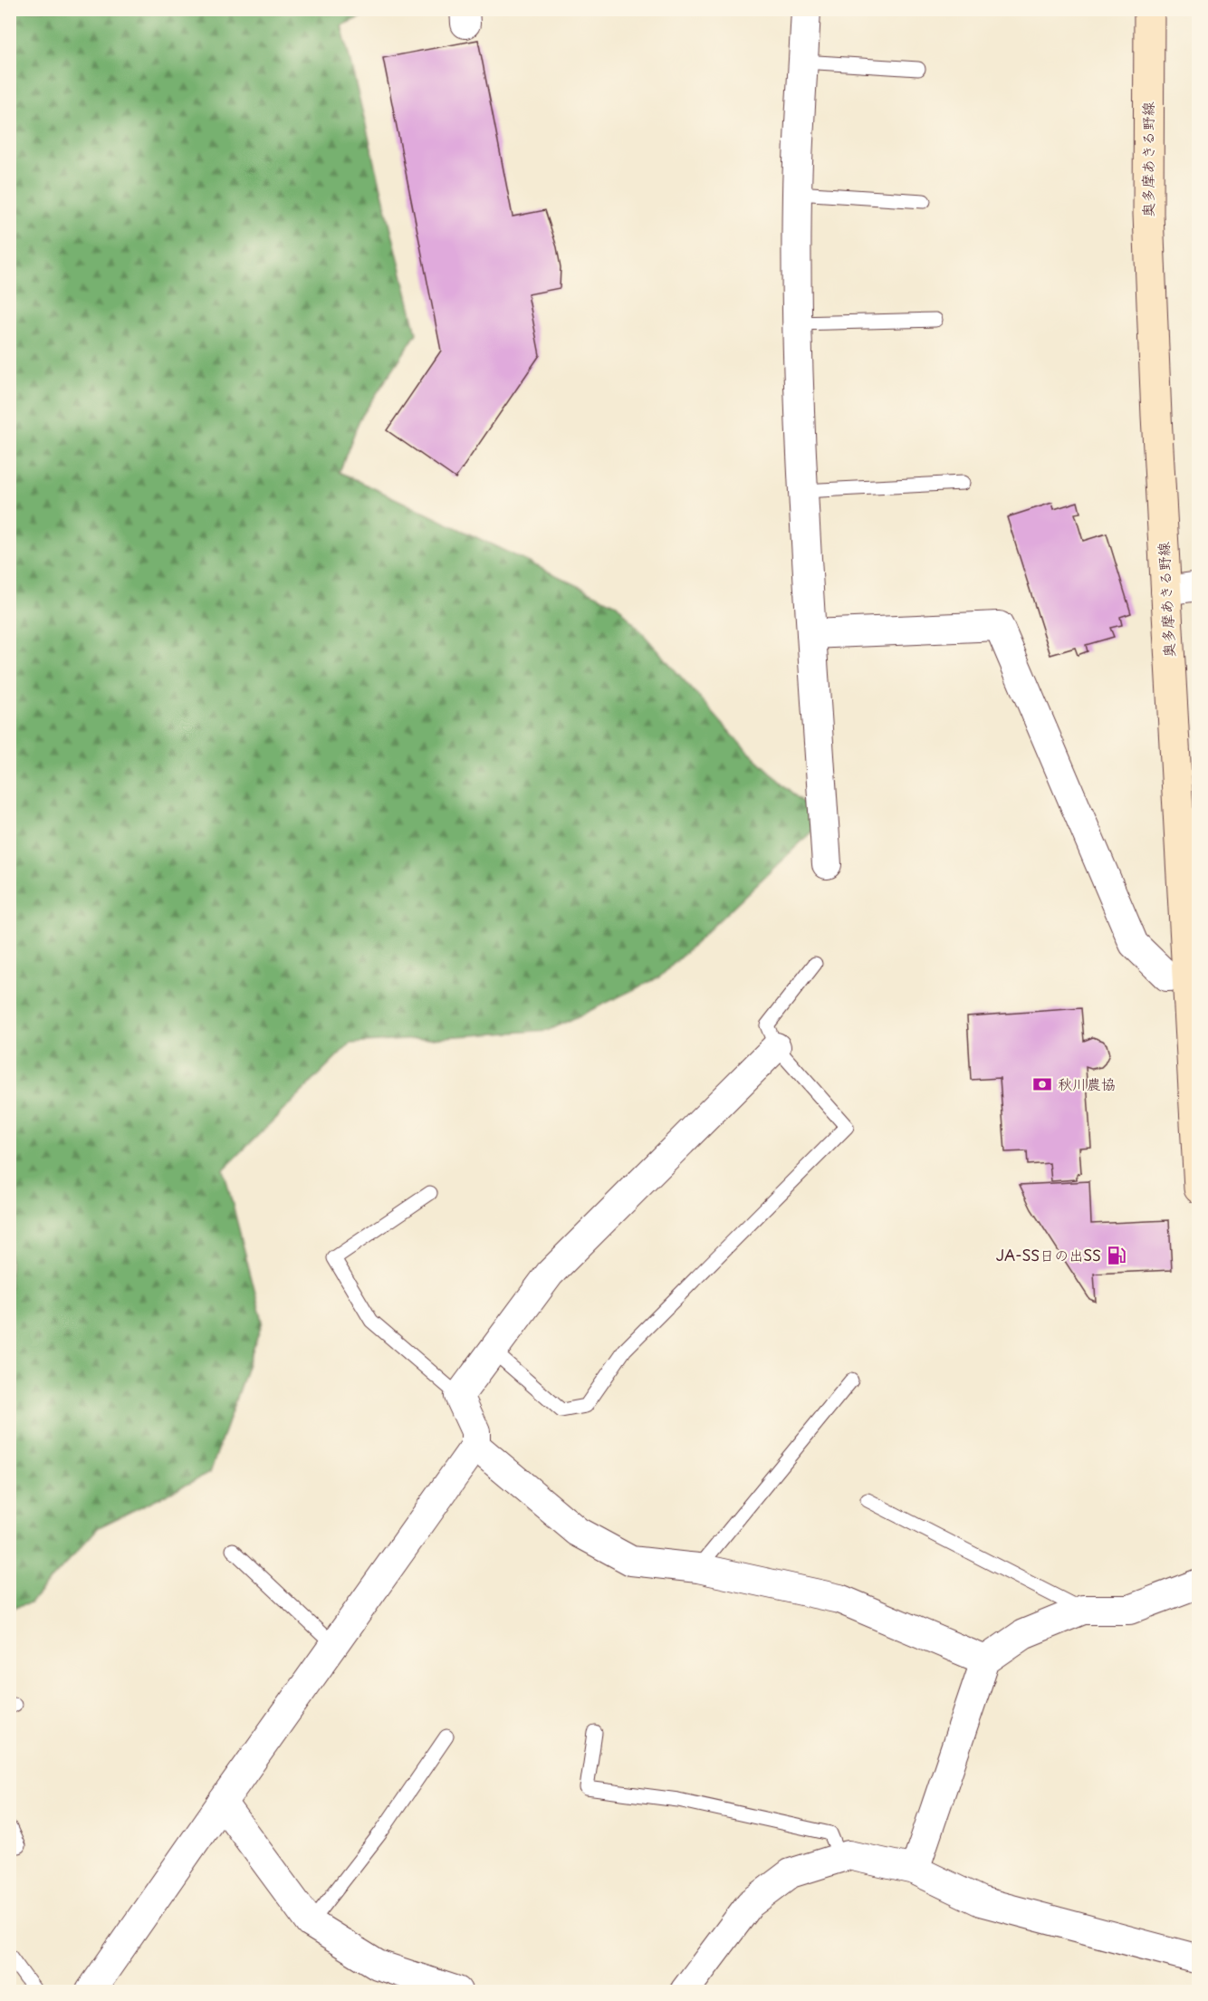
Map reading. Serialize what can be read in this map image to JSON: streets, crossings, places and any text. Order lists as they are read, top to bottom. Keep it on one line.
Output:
{"streets":{"main road":["奥多摩あきる野線"]},"places":{"bank":["秋川農協"],"fuel station":["JA-SS日の出SS"]}}
